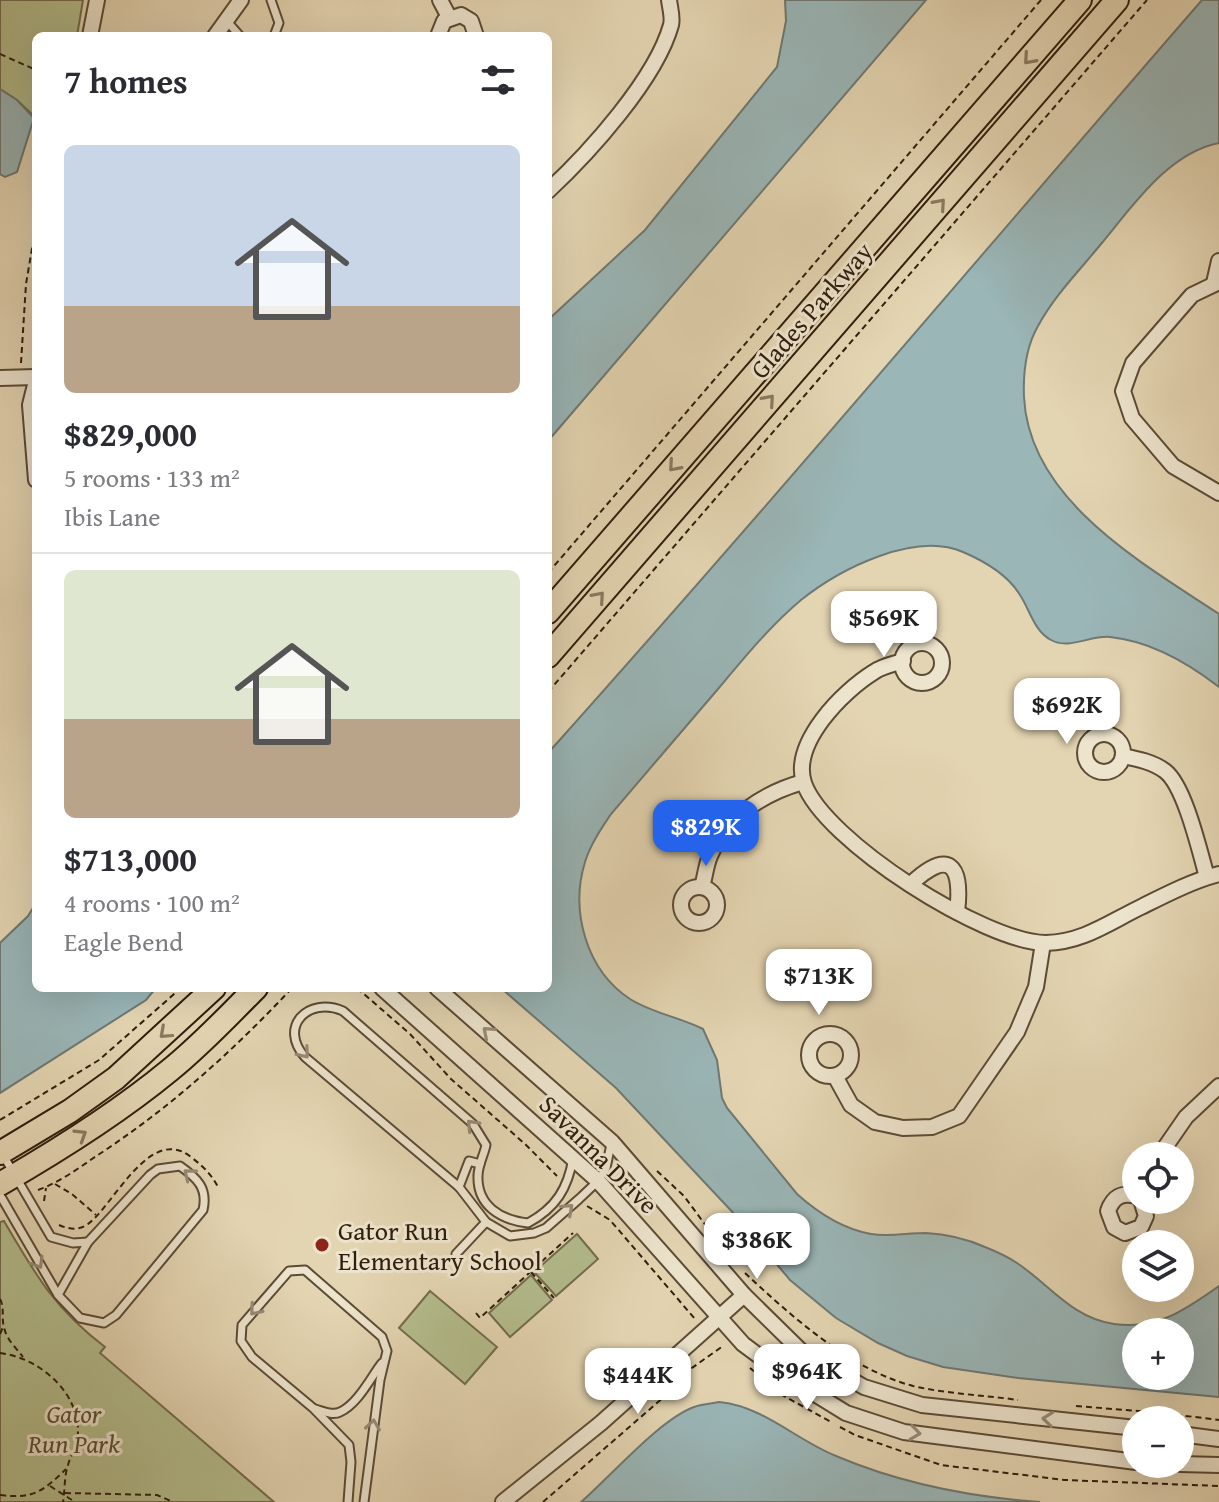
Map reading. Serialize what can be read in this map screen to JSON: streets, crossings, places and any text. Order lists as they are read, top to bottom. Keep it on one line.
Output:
{"streets":{"main road":["Glades Parkway"],"street":["Savanna Drive"]},"parks":["Gator Run Park"],"places":["Gator Run Elementary School"],"page":{"heading":"7 homes","list":[{"name":"$829,000","note":"5 rooms · 133 m² · Ibis Lane"},{"name":"$713,000","note":"4 rooms · 100 m² · Eagle Bend"}],"price":["$569K","$692K","$829K","$713K","$386K","$964K","$444K"],"map_buttons":["+","−"]}}
